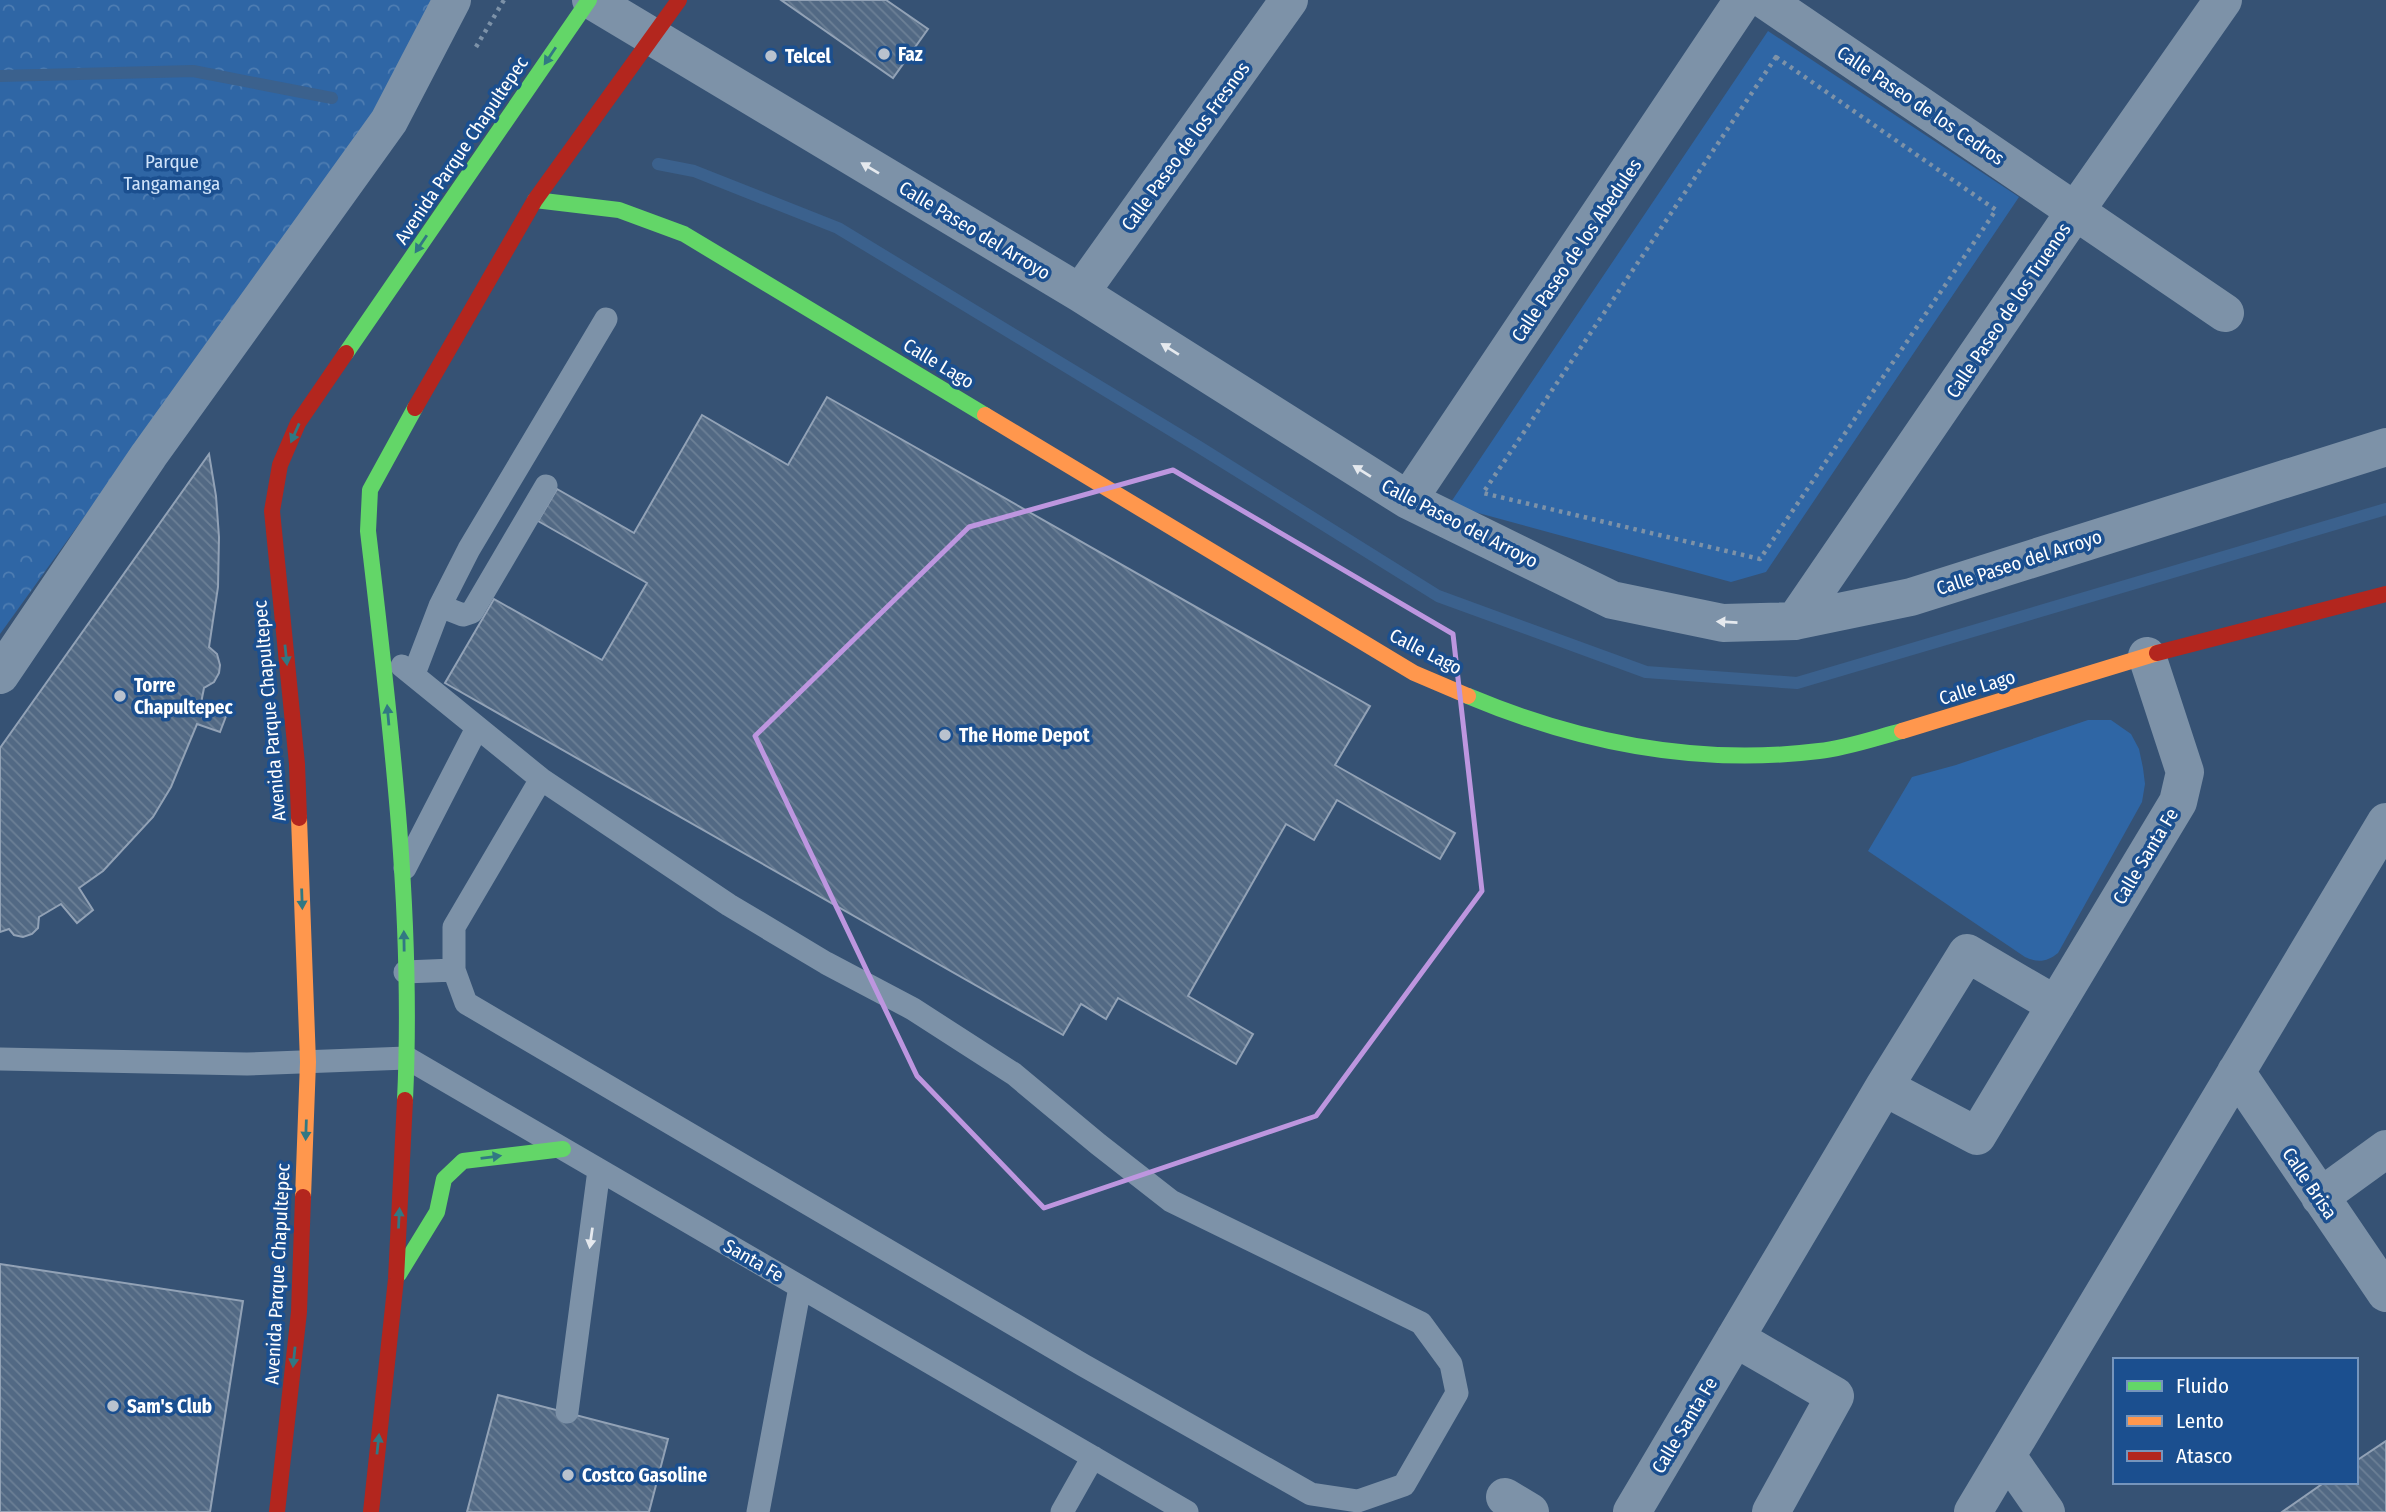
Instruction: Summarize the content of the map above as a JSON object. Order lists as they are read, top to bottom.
{
  "streets": {
    "main road": ["Avenida Parque Chapultepec", "Calle Lago"],
    "street": [
      "Calle Paseo de los Cedros",
      "Calle Paseo de los Fresnos",
      "Calle Paseo del Arroyo",
      "Calle Paseo de los Abedules",
      "Calle Paseo de los Truenos",
      "Calle Santa Fe",
      "Calle Brisa"
    ],
    "lane": ["Santa Fe"]
  },
  "crossings": [
    ["Calle Paseo de los Cedros", "Calle Paseo de los Truenos"],
    ["Calle Paseo de los Fresnos", "Calle Paseo del Arroyo"],
    ["Avenida Parque Chapultepec", "Calle Paseo del Arroyo"],
    ["Calle Paseo del Arroyo", "Calle Paseo de los Abedules"],
    ["Calle Paseo del Arroyo", "Calle Paseo de los Truenos"],
    ["Calle Lago", "Calle Santa Fe"]
  ],
  "one_way": ["Calle Paseo del Arroyo"],
  "parks": ["Parque Tangamanga"],
  "places": [
    "Faz",
    "Telcel",
    "Torre Chapultepec",
    "The Home Depot",
    "Sam's Club",
    "Costco Gasoline"
  ],
  "legend": ["Fluido", "Lento", "Atasco"]
}
